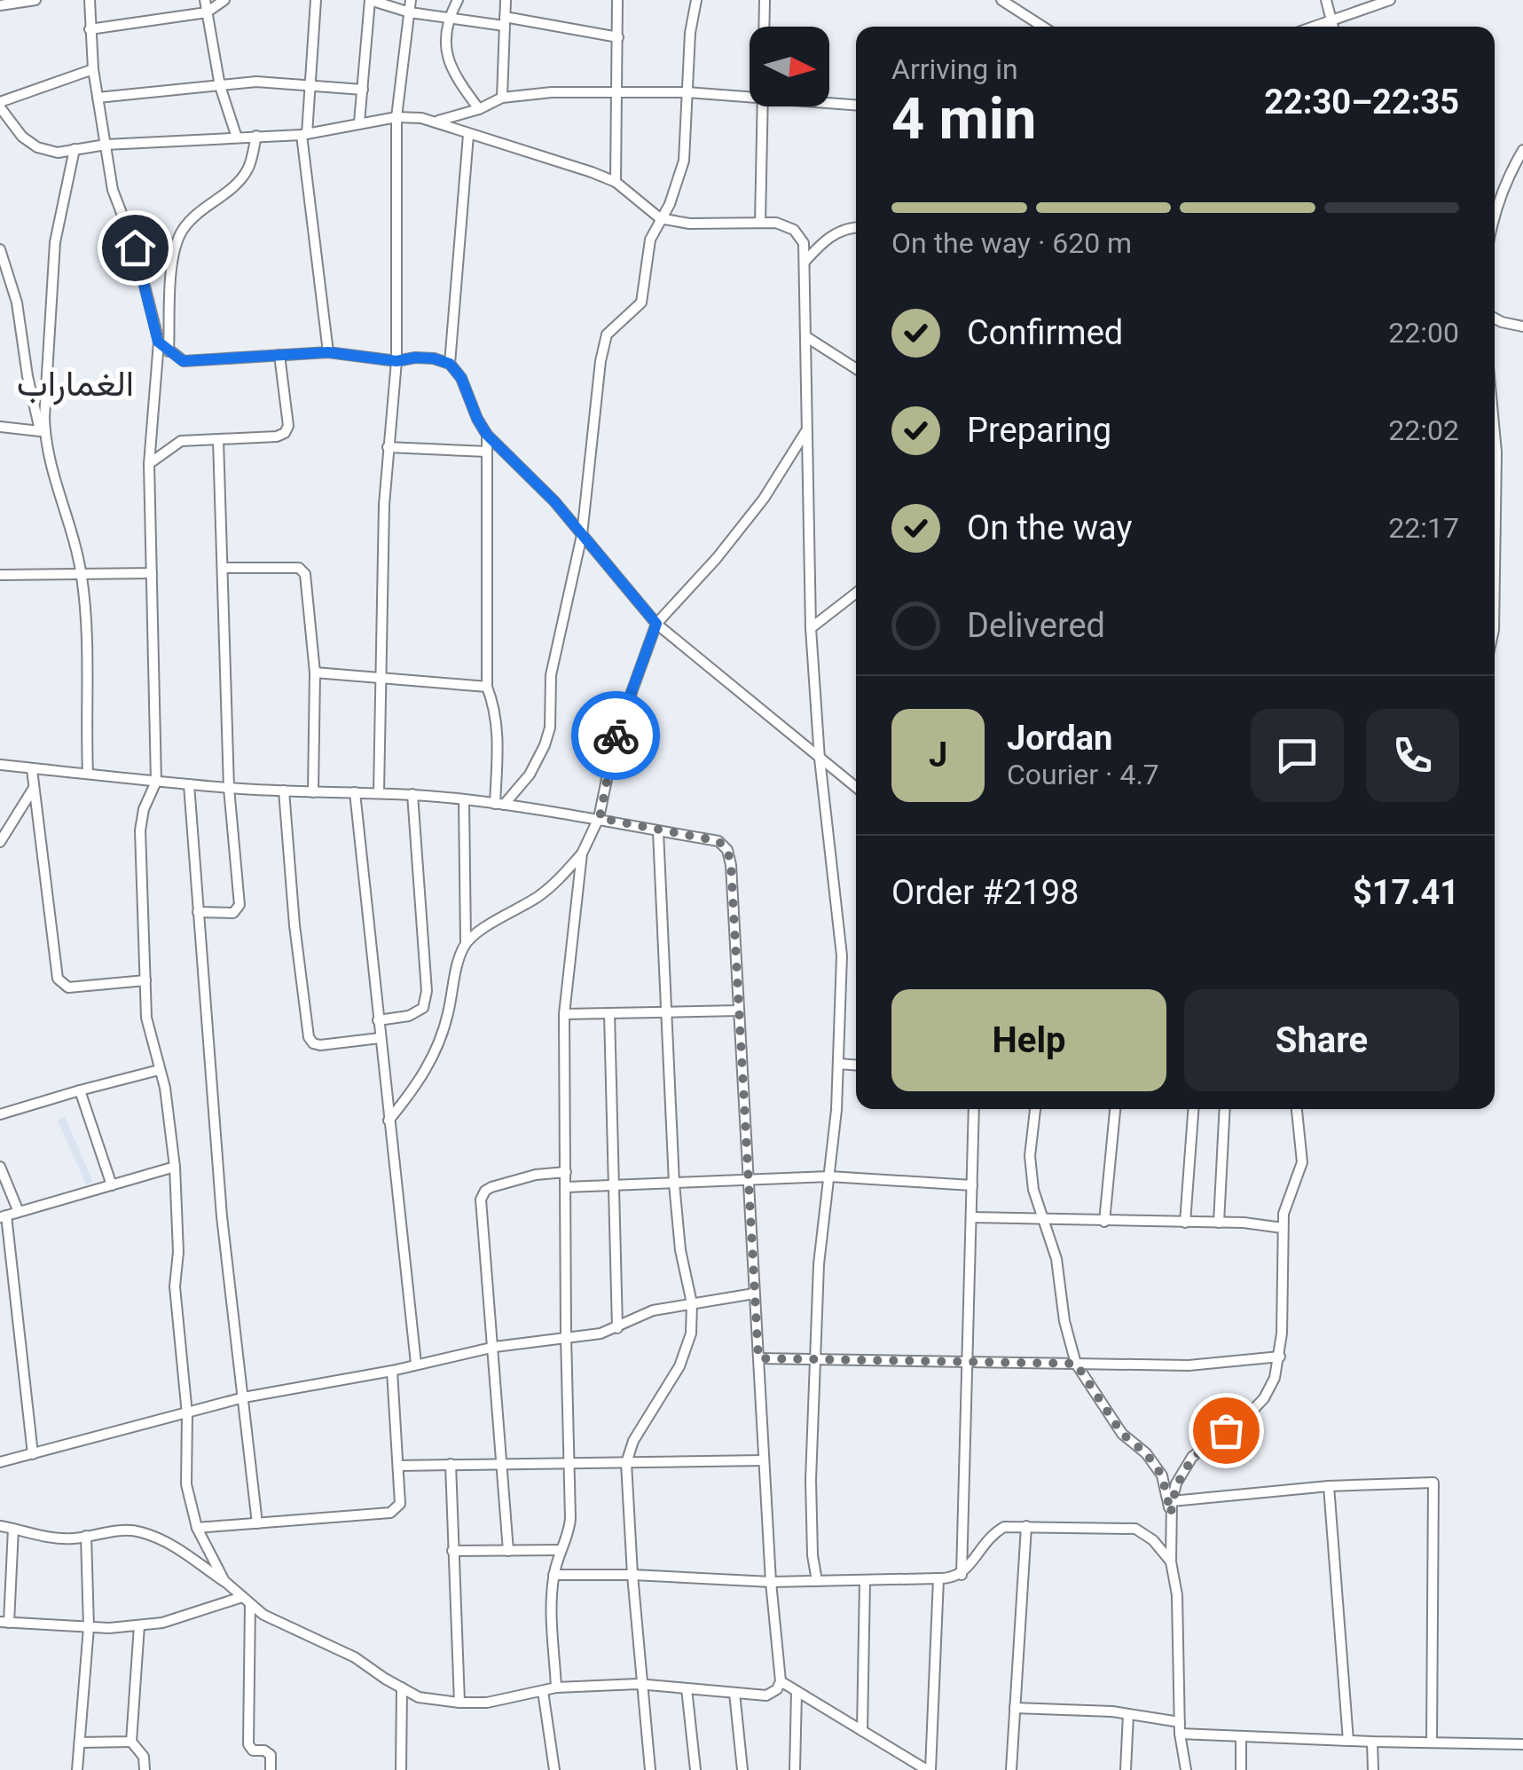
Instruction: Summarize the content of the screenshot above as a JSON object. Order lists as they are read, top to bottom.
{
  "districts": ["الغماراب"],
  "north": "right",
  "page": {
    "heading": ["4 min", "Arriving in", "22:30–22:35"],
    "panel": [
      "Jordan",
      "Courier · 4.7",
      "Order #2198",
      "$17.41"
    ],
    "bar": "On the way · 620 m",
    "list": [
      ["Confirmed", "22:00"],
      ["Preparing", "22:02"],
      ["On the way", "22:17"],
      "Delivered"
    ],
    "round": "J",
    "buttons": ["Help", "Share"]
  }
}
